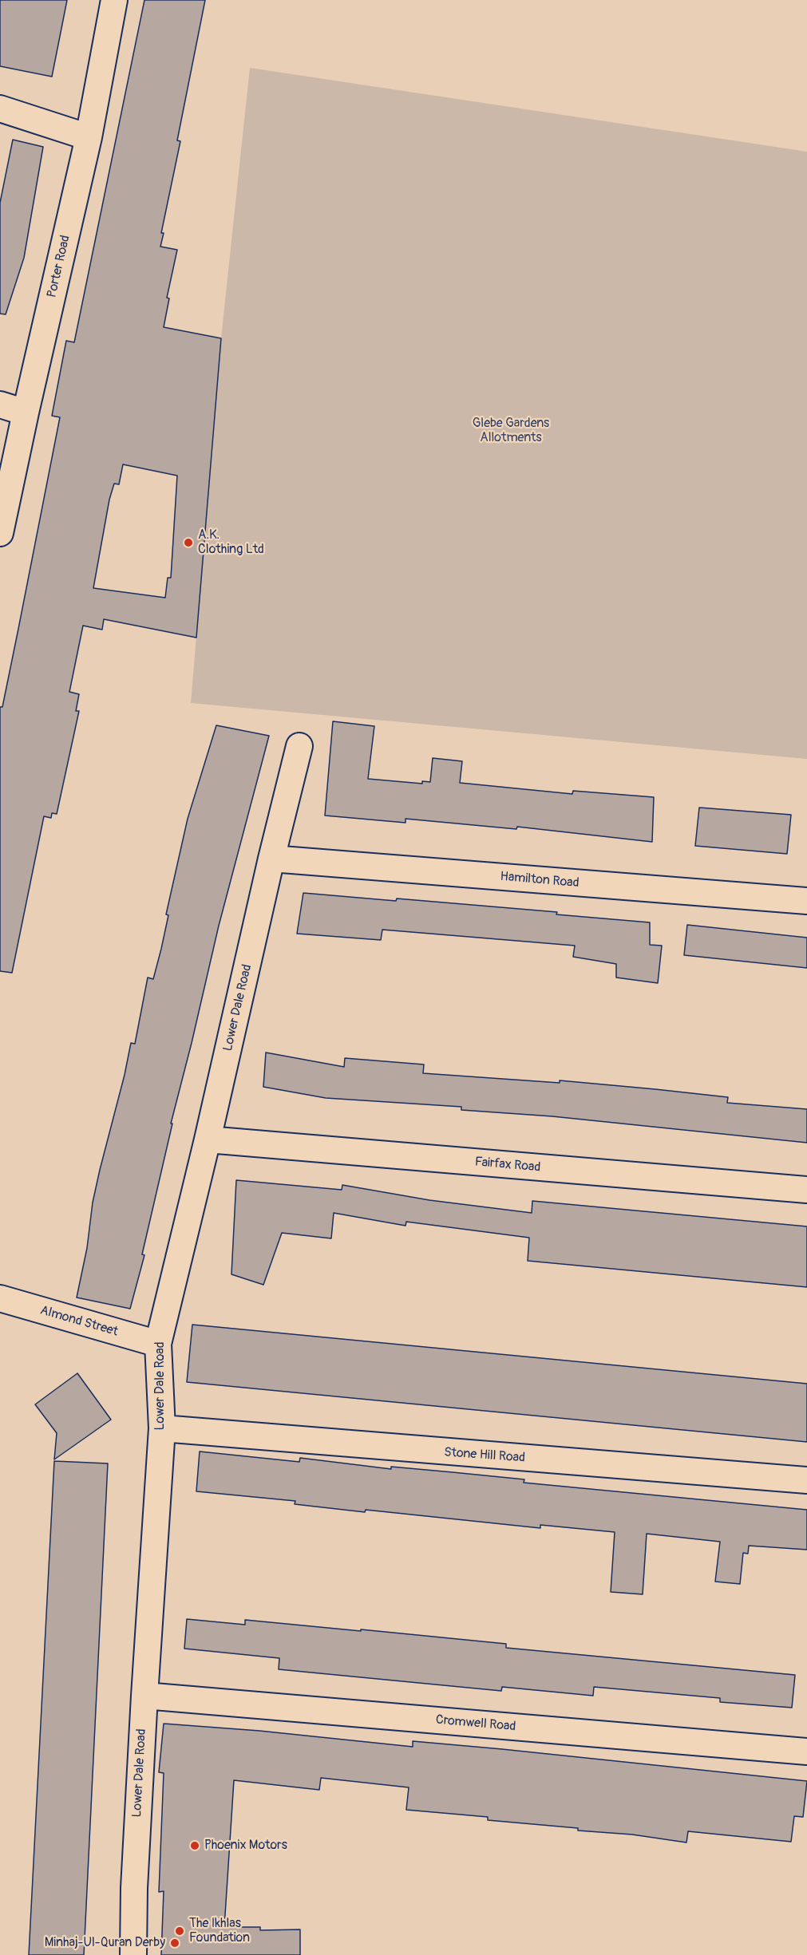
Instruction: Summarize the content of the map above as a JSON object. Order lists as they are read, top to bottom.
{
  "streets": {
    "street": [
      "Porter Road",
      "Hamilton Road",
      "Lower Dale Road",
      "Fairfax Road",
      "Almond Street",
      "Stone Hill Road",
      "Cromwell Road"
    ]
  },
  "crossings": [
    ["Hamilton Road", "Lower Dale Road"],
    ["Lower Dale Road", "Fairfax Road"],
    ["Lower Dale Road", "Almond Street"],
    ["Lower Dale Road", "Stone Hill Road"],
    ["Lower Dale Road", "Cromwell Road"]
  ],
  "parks": ["Glebe Gardens Allotments"],
  "places": [
    "A.K. Clothing Ltd",
    "Phoenix Motors",
    "The Ikhlas Foundation",
    "Minhaj-Ul-Quran Derby"
  ]
}
